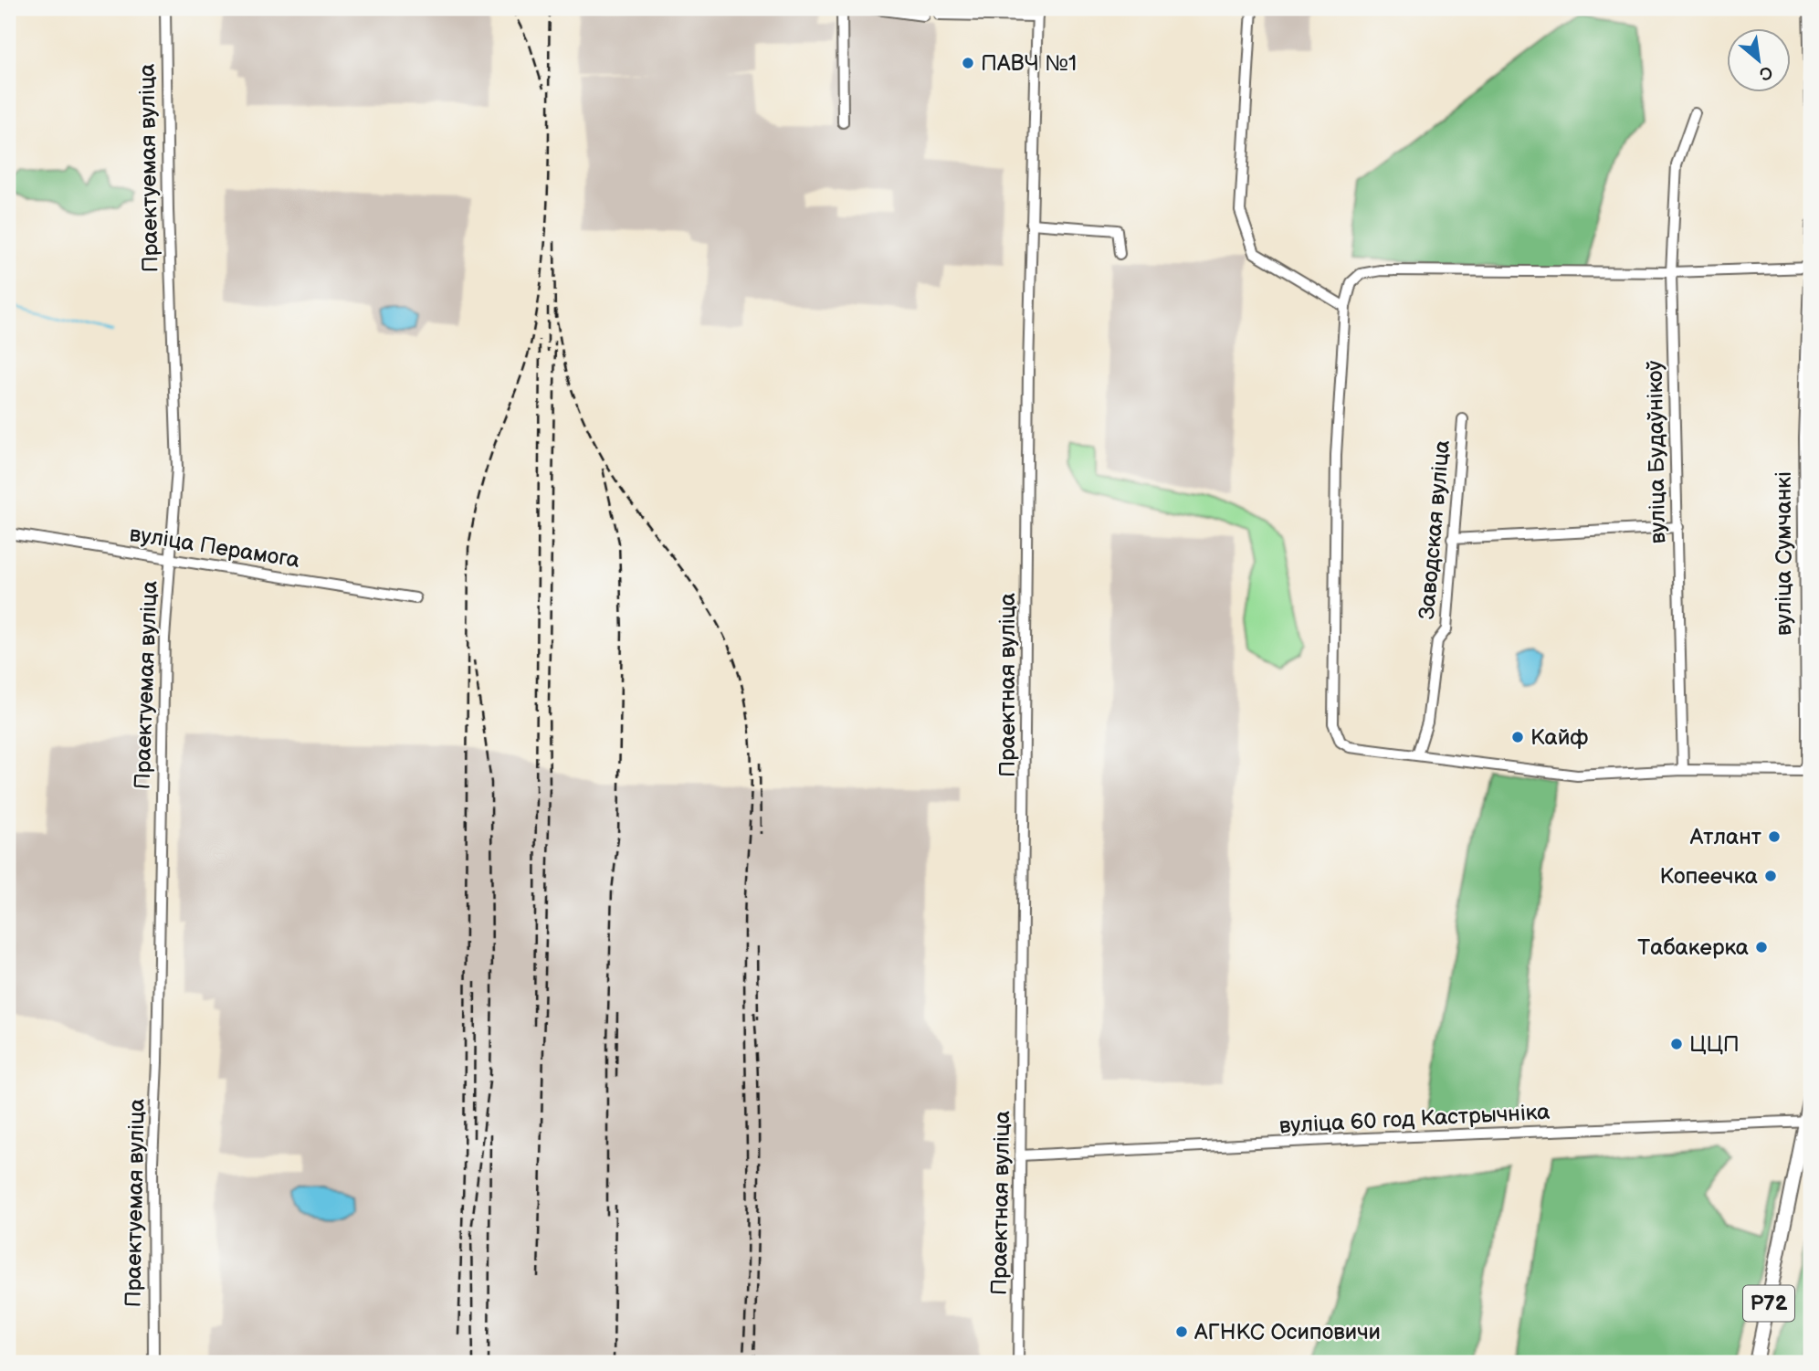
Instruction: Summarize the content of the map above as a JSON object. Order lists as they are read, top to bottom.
{
  "streets": {
    "main road": ["Р72"],
    "street": [
      "Праектуемая вуліца",
      "вуліца Будаўнікоў",
      "Заводская вуліца",
      "вуліца Перамога",
      "вуліца Сумчанкі",
      "Праектная вуліца",
      "вуліца 60 год Кастрычніка"
    ]
  },
  "crossings": [
    ["Праектуемая вуліца", "вуліца Перамога"],
    ["вуліца Будаўнікоў", "вуліца Сумчанкі"],
    ["Заводская вуліца", "вуліца Сумчанкі"],
    ["Праектная вуліца", "вуліца 60 год Кастрычніка"],
    ["вуліца 60 год Кастрычніка", "Р72"]
  ],
  "places": [
    "ПАВЧ №1",
    "Кайф",
    "Атлант",
    "Копеечка",
    "Табакерка",
    "ЦЦП",
    "АГНКС Осиповичи"
  ],
  "north": "bottom right"
}
